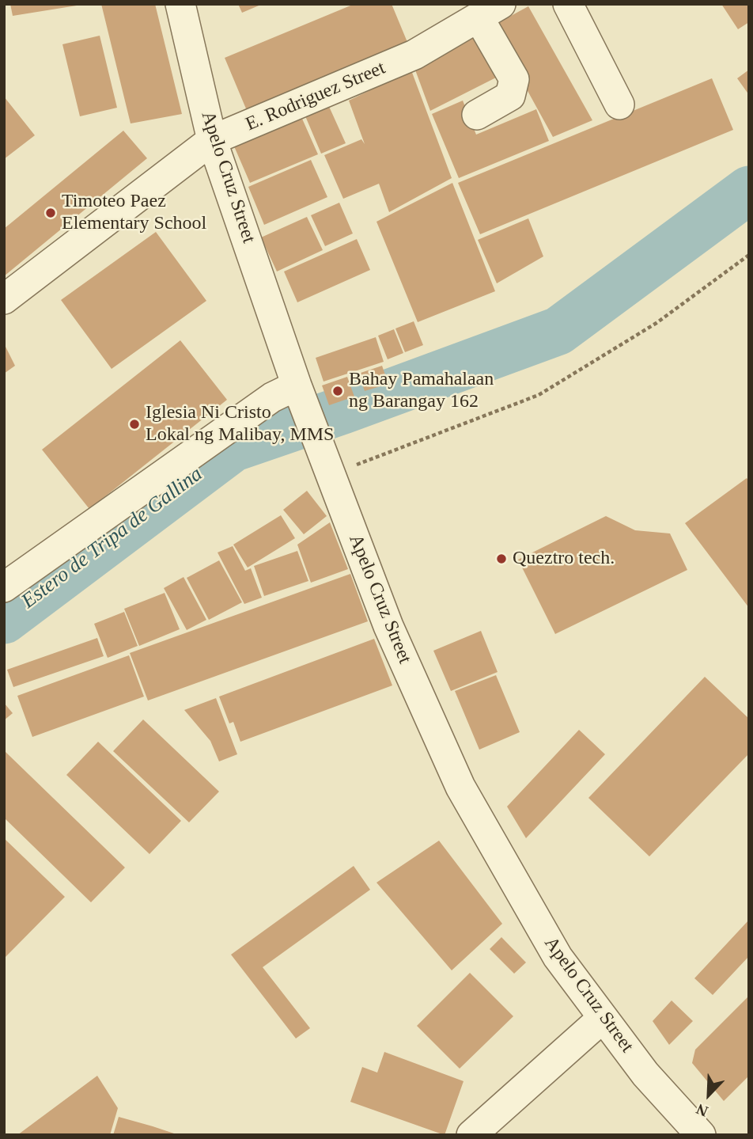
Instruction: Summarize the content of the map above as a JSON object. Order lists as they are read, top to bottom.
{
  "streets": {
    "street": ["E. Rodriguez Street", "Apelo Cruz Street"]
  },
  "crossings": [
    ["E. Rodriguez Street", "Apelo Cruz Street"]
  ],
  "water": ["Estero de Tripa de Gallina"],
  "places": [
    "Timoteo Paez Elementary School",
    "Bahay Pamahalaan ng Barangay 162",
    "Iglesia Ni Cristo Lokal ng Malibay, MMS",
    "Queztro tech."
  ],
  "north": "bottom left"
}
